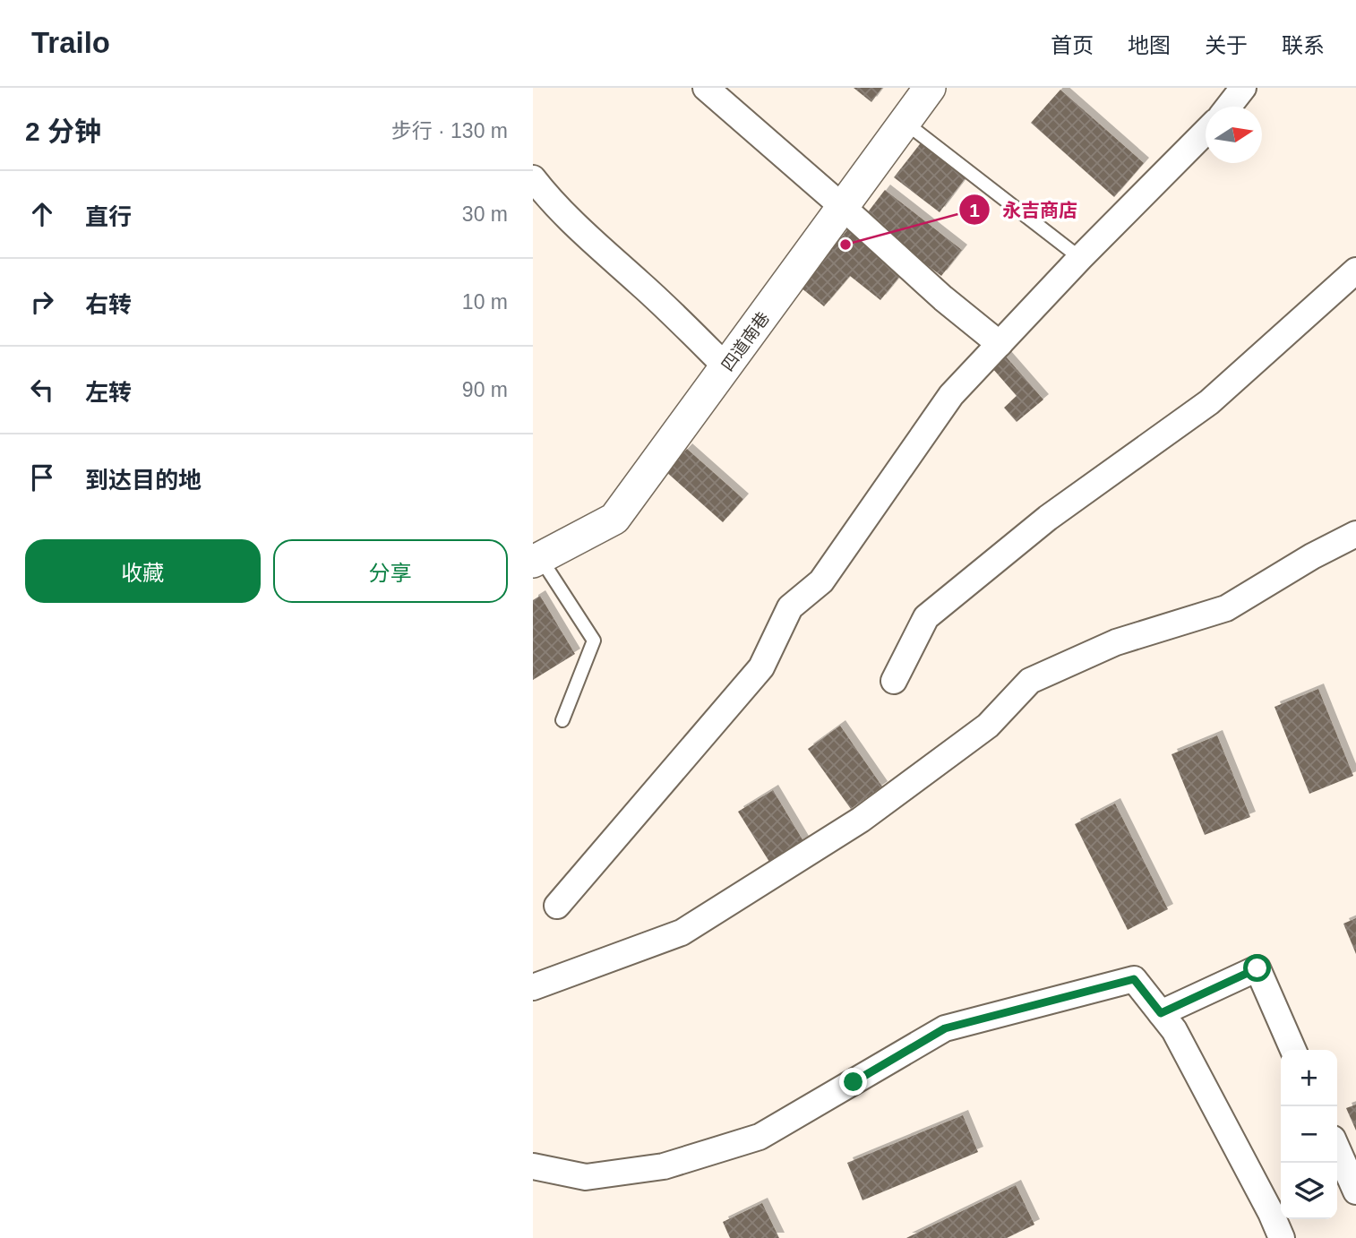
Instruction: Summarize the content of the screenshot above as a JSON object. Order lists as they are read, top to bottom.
{
  "streets": {
    "street": ["四道南巷"]
  },
  "places": ["永吉商店"],
  "north": "right",
  "page": {
    "header": "Trailo",
    "nav": [
      "首页",
      "地图",
      "关于",
      "联系"
    ],
    "heading": ["2 分钟", "步行 · 130 m"],
    "list": [
      ["直行", "30 m"],
      ["右转", "10 m"],
      ["左转", "90 m"],
      "到达目的地"
    ],
    "buttons": ["收藏", "分享"],
    "map_buttons": ["+", "−"]
  }
}
